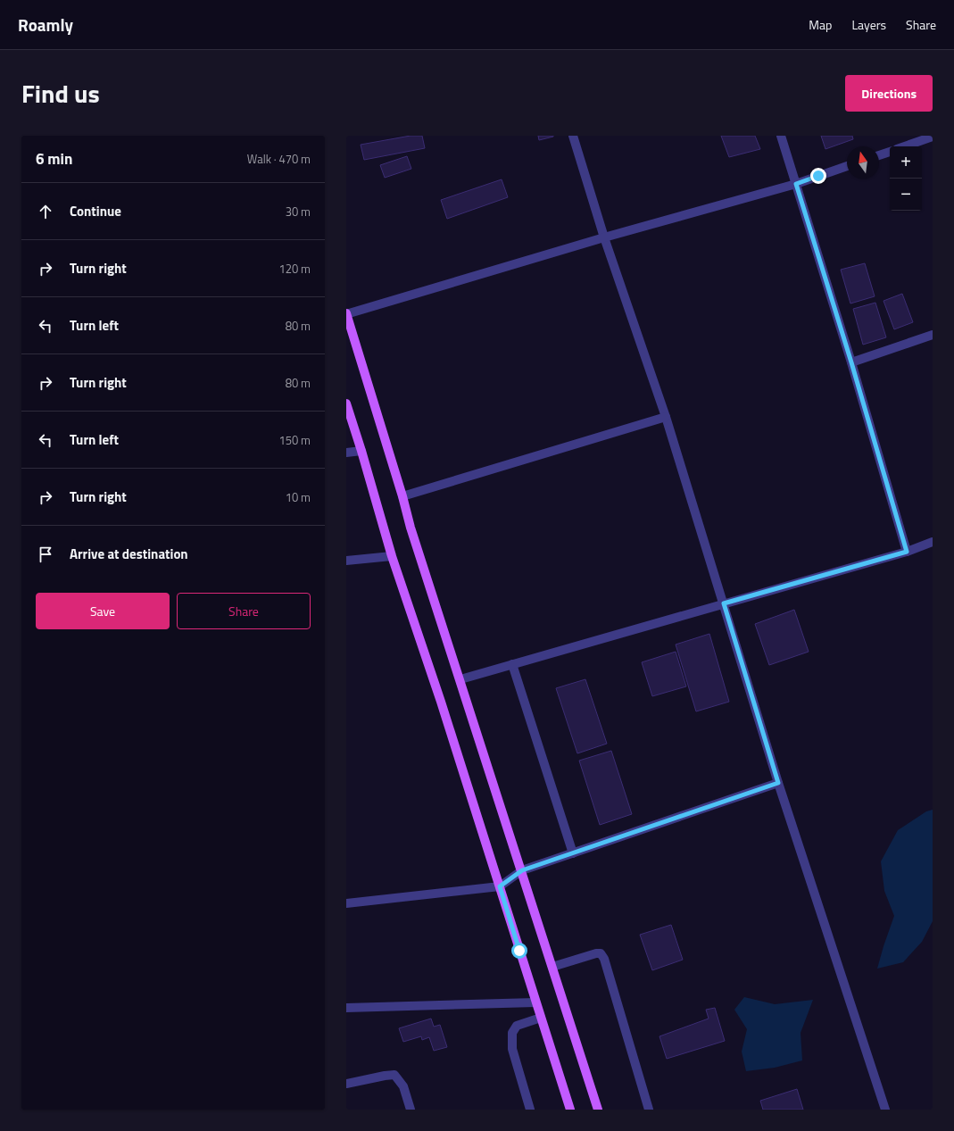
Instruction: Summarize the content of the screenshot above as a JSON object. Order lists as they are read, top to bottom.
{
  "north": "top",
  "page": {
    "header": "Roamly",
    "nav": ["Map", "Layers", "Share"],
    "title": "Find us",
    "buttons": [
      "Directions",
      ["Save", "Share"]
    ],
    "heading": ["6 min", "Walk · 470 m"],
    "map_buttons": ["+", "−"],
    "list": [
      ["Continue", "30 m"],
      ["Turn right", "120 m"],
      ["Turn left", "80 m"],
      ["Turn right", "80 m"],
      ["Turn left", "150 m"],
      ["Turn right", "10 m"],
      "Arrive at destination"
    ]
  }
}
